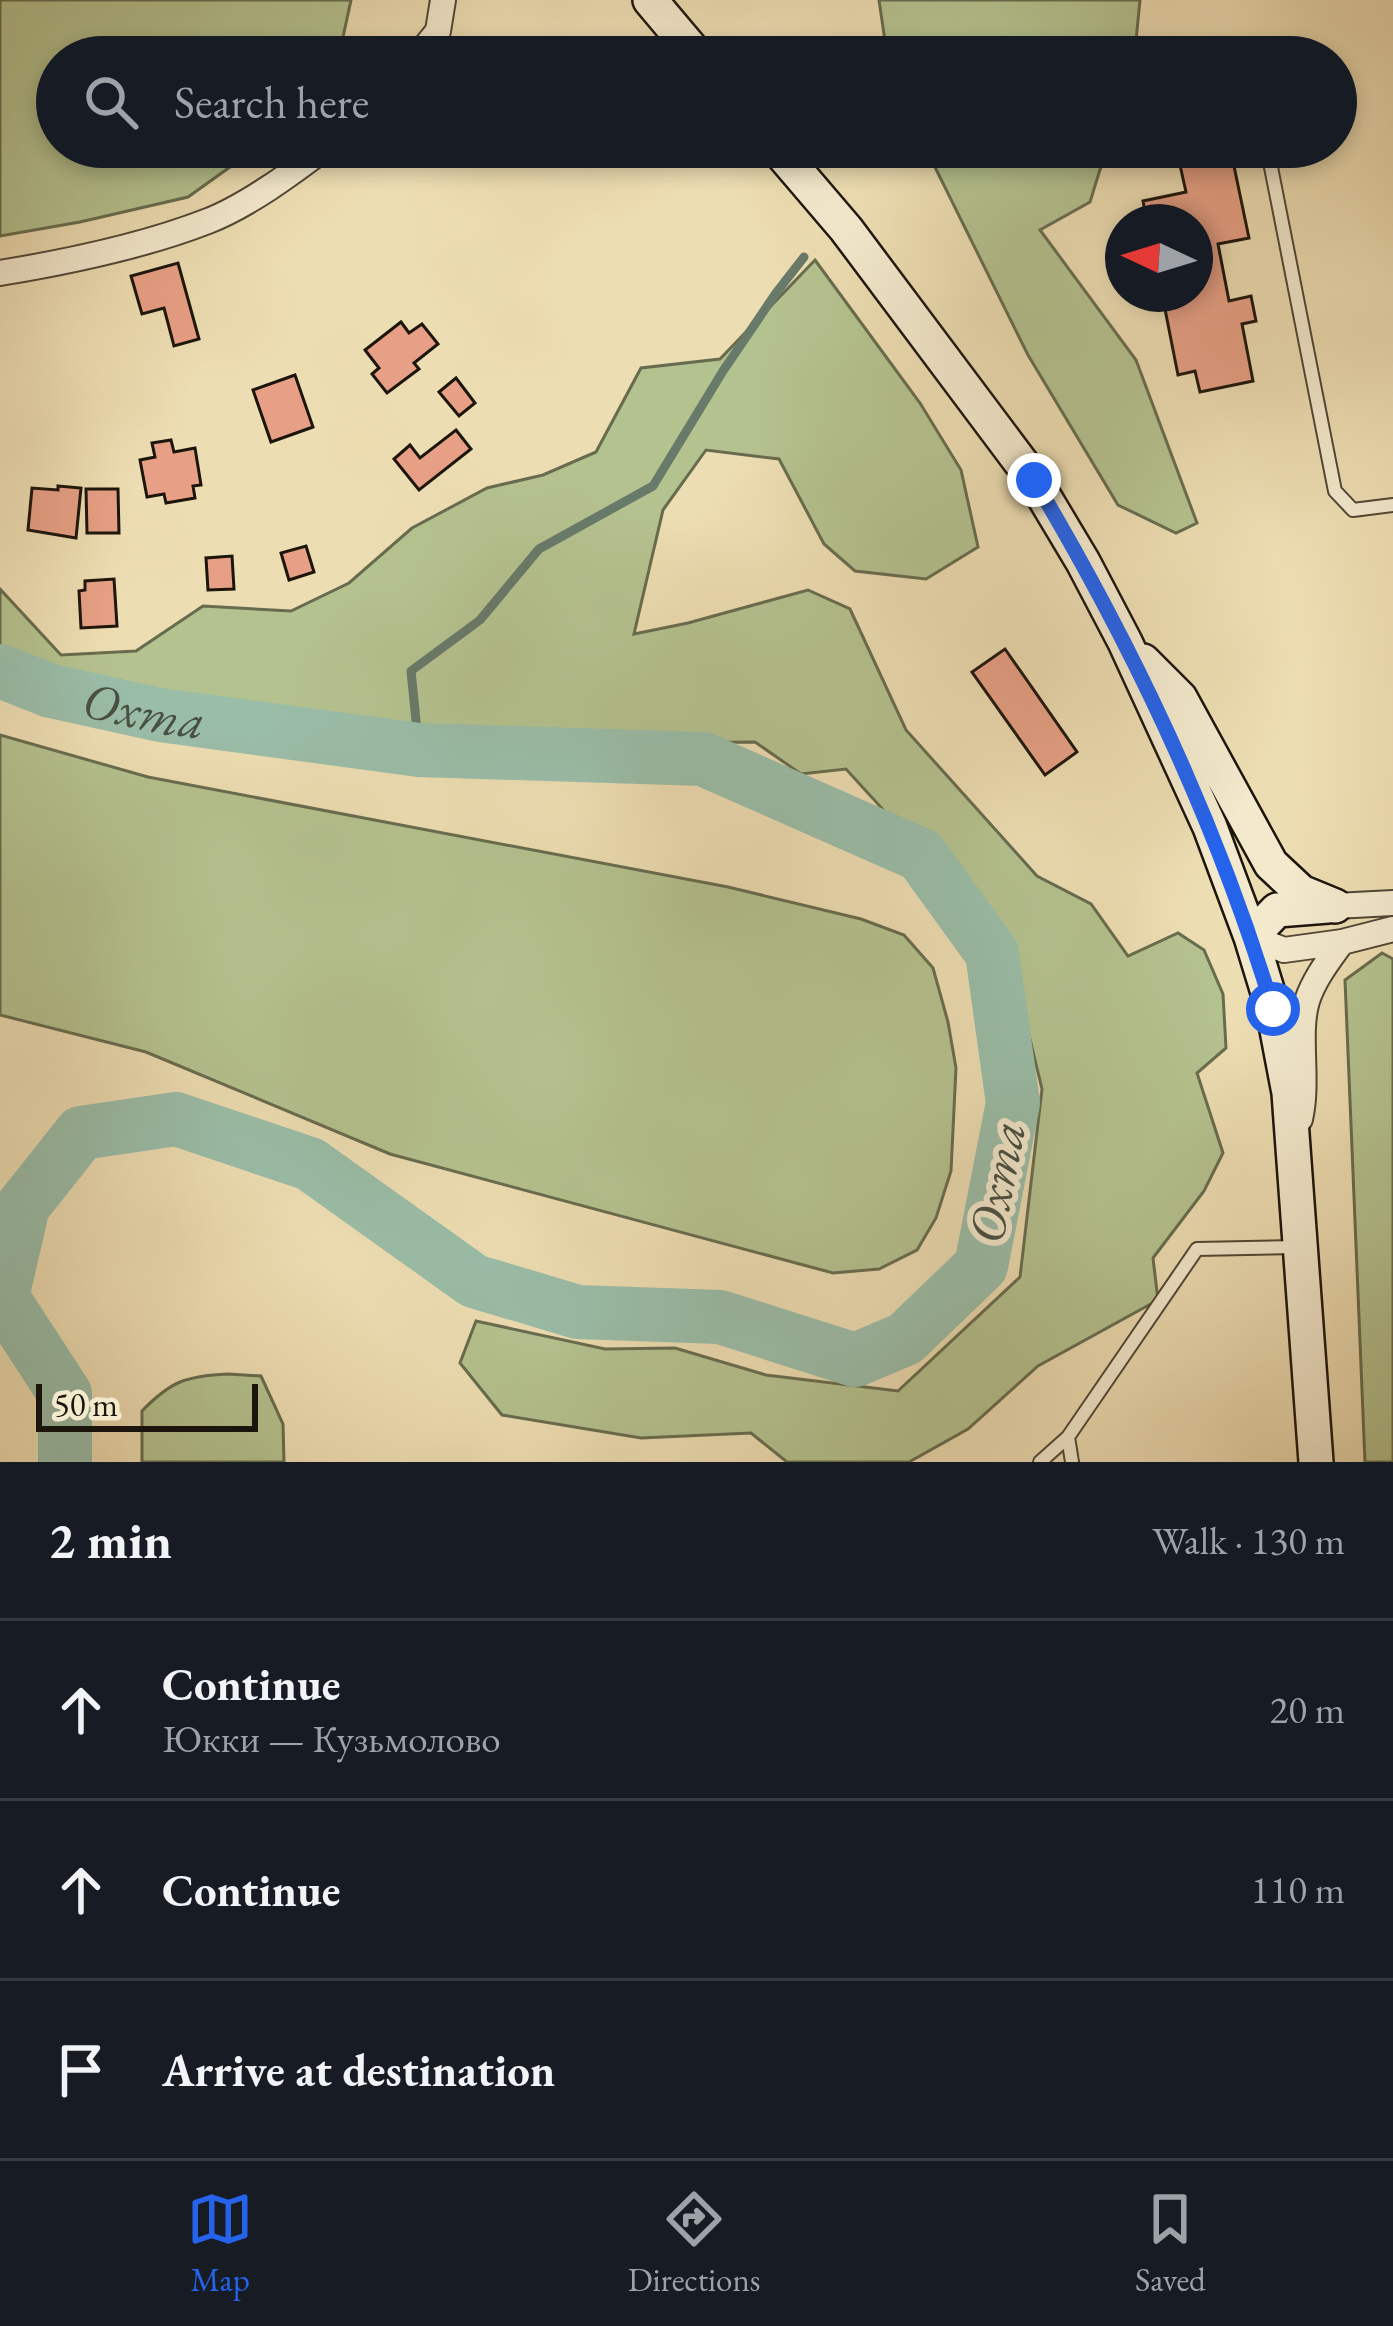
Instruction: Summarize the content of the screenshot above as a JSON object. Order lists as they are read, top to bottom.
{
  "water": ["Охта"],
  "scale_bar": "50 m",
  "north": "left",
  "page": {
    "search": "Search here",
    "scale": "50 m",
    "heading": ["2 min", "Walk · 130 m"],
    "list": [
      ["Continue", "Юкки — Кузьмолово", "20 m"],
      ["Continue", "110 m"],
      "Arrive at destination"
    ],
    "nav": ["Map", "Directions", "Saved"]
  }
}
